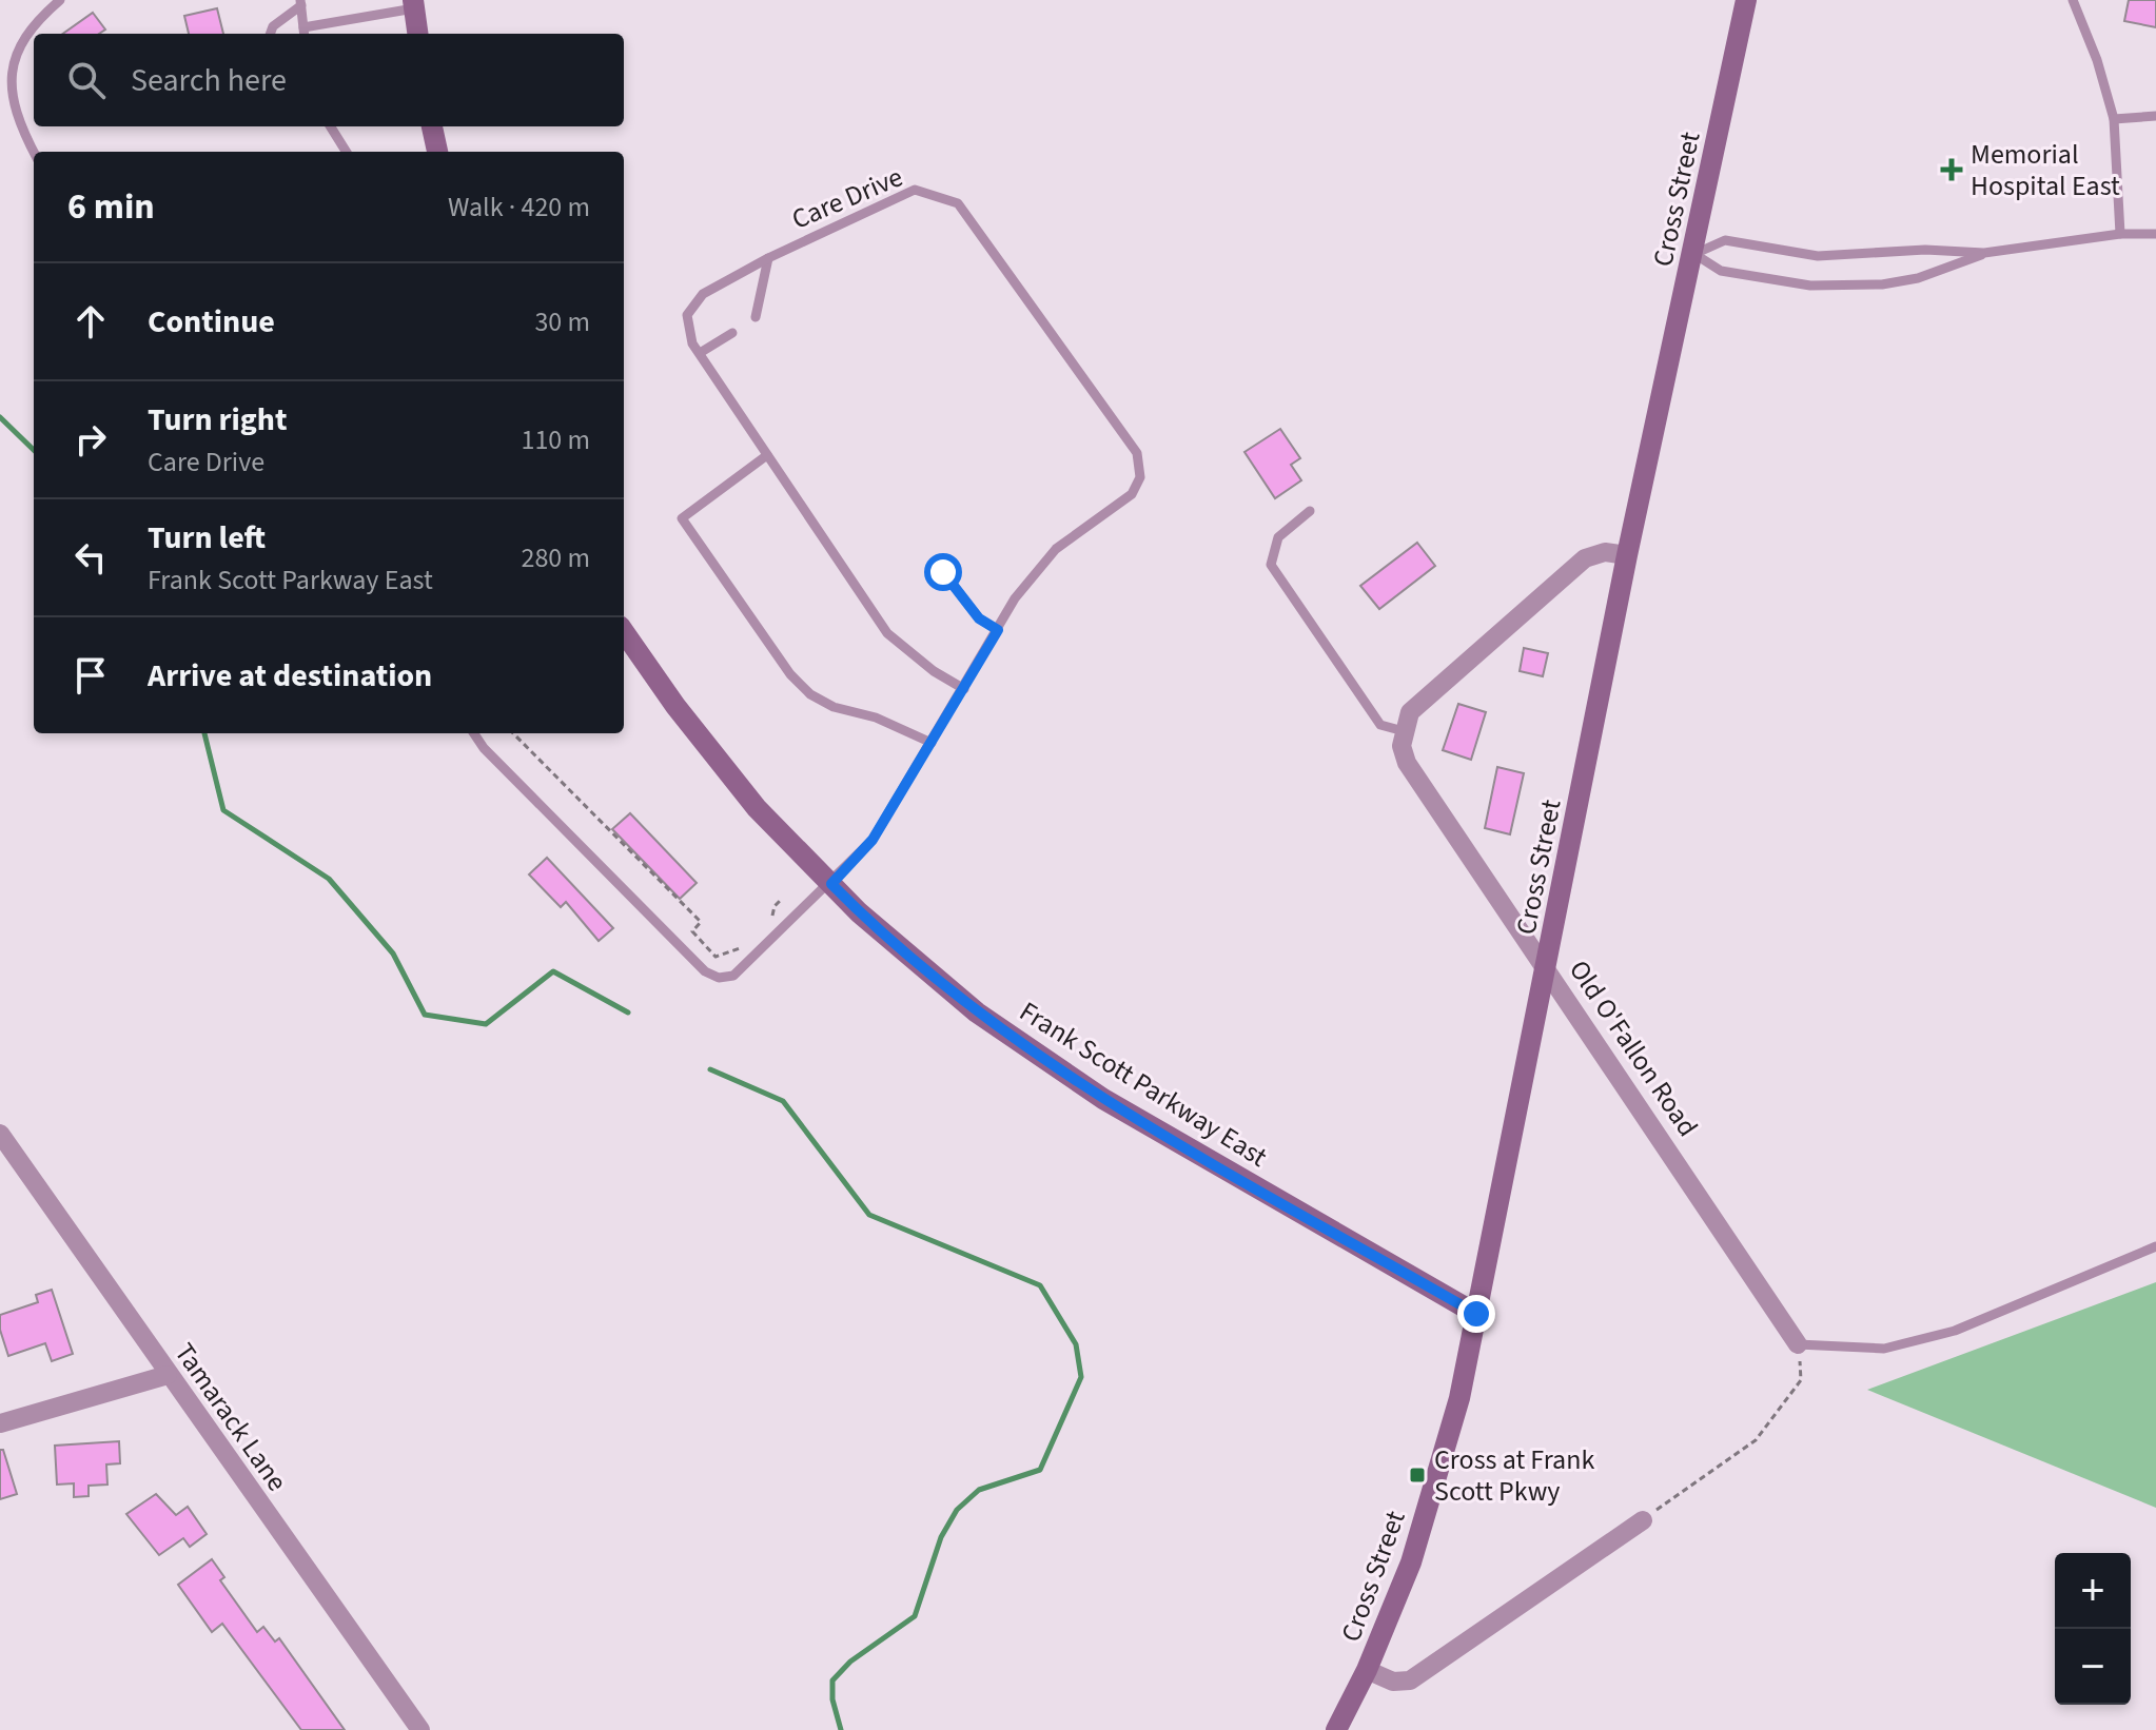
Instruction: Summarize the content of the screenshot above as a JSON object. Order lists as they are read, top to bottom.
{
  "streets": {
    "main road": ["Cross Street", "Frank Scott Parkway East"],
    "street": ["Old O'Fallon Road", "Tamarack Lane"],
    "lane": ["Care Drive"]
  },
  "crossings": [
    ["Care Drive", "Frank Scott Parkway East"],
    ["Cross Street", "Old O'Fallon Road"],
    ["Cross Street", "Frank Scott Parkway East"]
  ],
  "places": {
    "health": ["Memorial Hospital East"],
    "transit": ["Cross at Frank Scott Pkwy"]
  },
  "page": {
    "search": "Search here",
    "heading": ["6 min", "Walk · 420 m"],
    "list": [
      ["Continue", "30 m"],
      ["Turn right", "Care Drive", "110 m"],
      ["Turn left", "Frank Scott Parkway East", "280 m"],
      "Arrive at destination"
    ],
    "map_buttons": ["+", "−"]
  }
}
